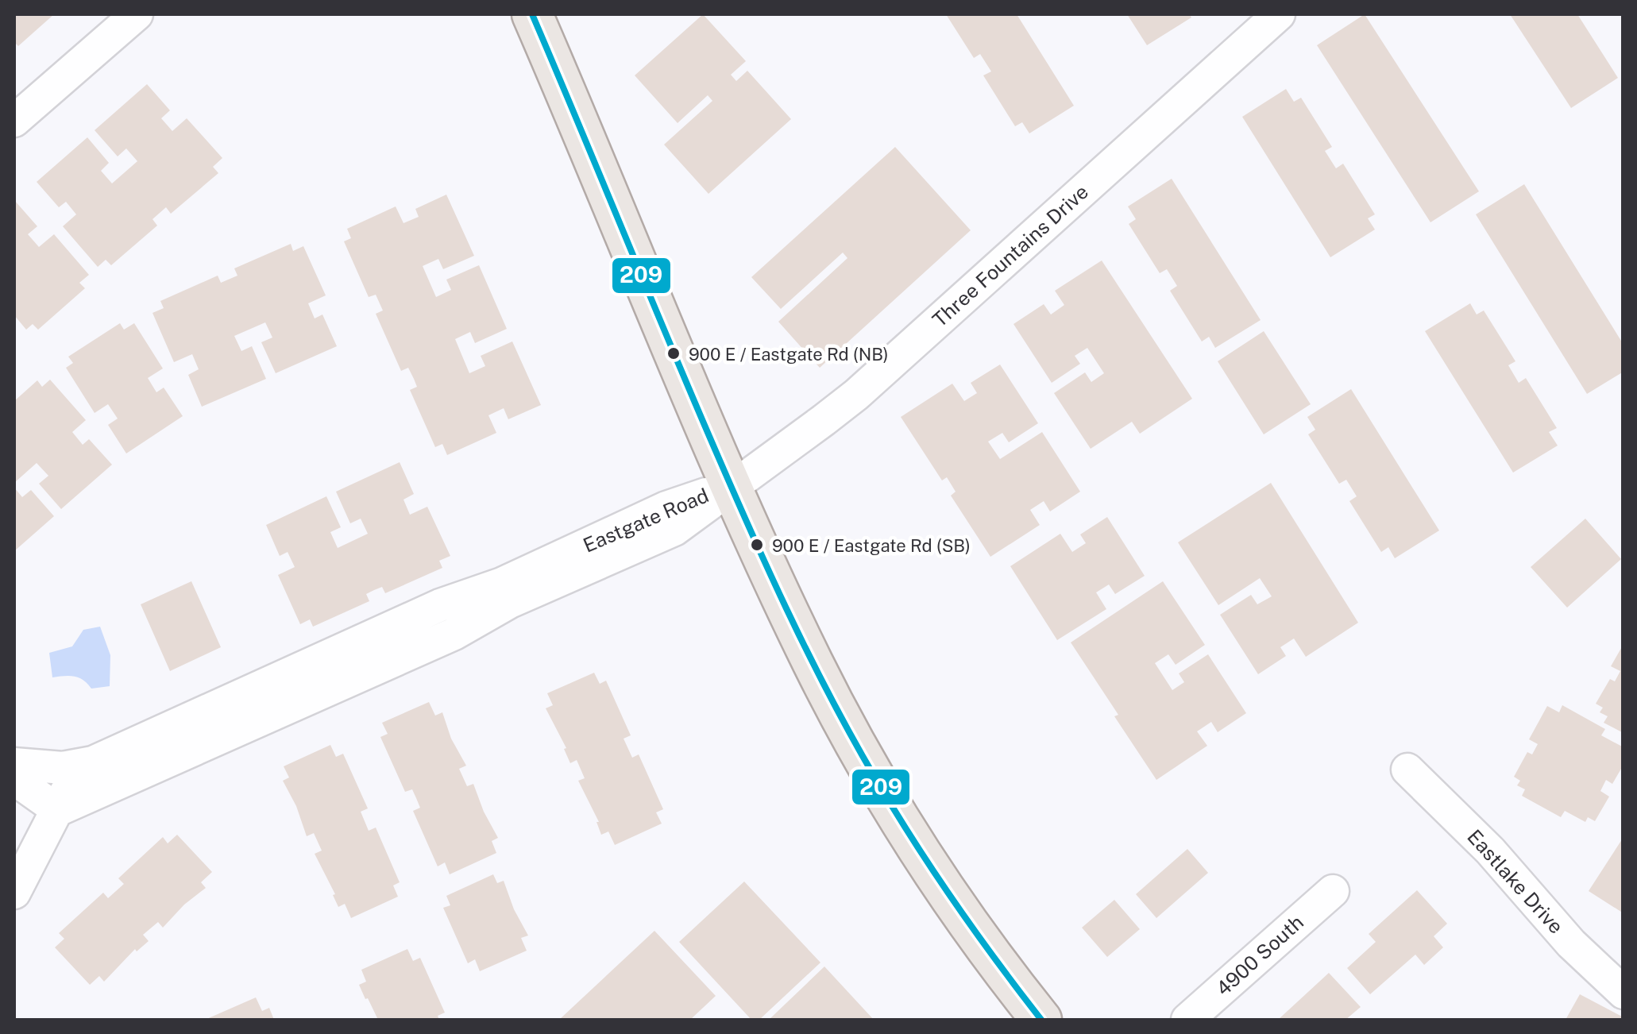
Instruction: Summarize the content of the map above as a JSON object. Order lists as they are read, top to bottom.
{
  "streets": {
    "street": [
      "Three Fountains Drive",
      "Eastgate Road",
      "Eastlake Drive",
      "4900 South"
    ]
  },
  "crossings": [
    ["Three Fountains Drive", "Eastgate Road"]
  ],
  "places": ["900 E / Eastgate Rd (NB)", "900 E / Eastgate Rd (SB)"],
  "lines": ["transit line 209"]
}
